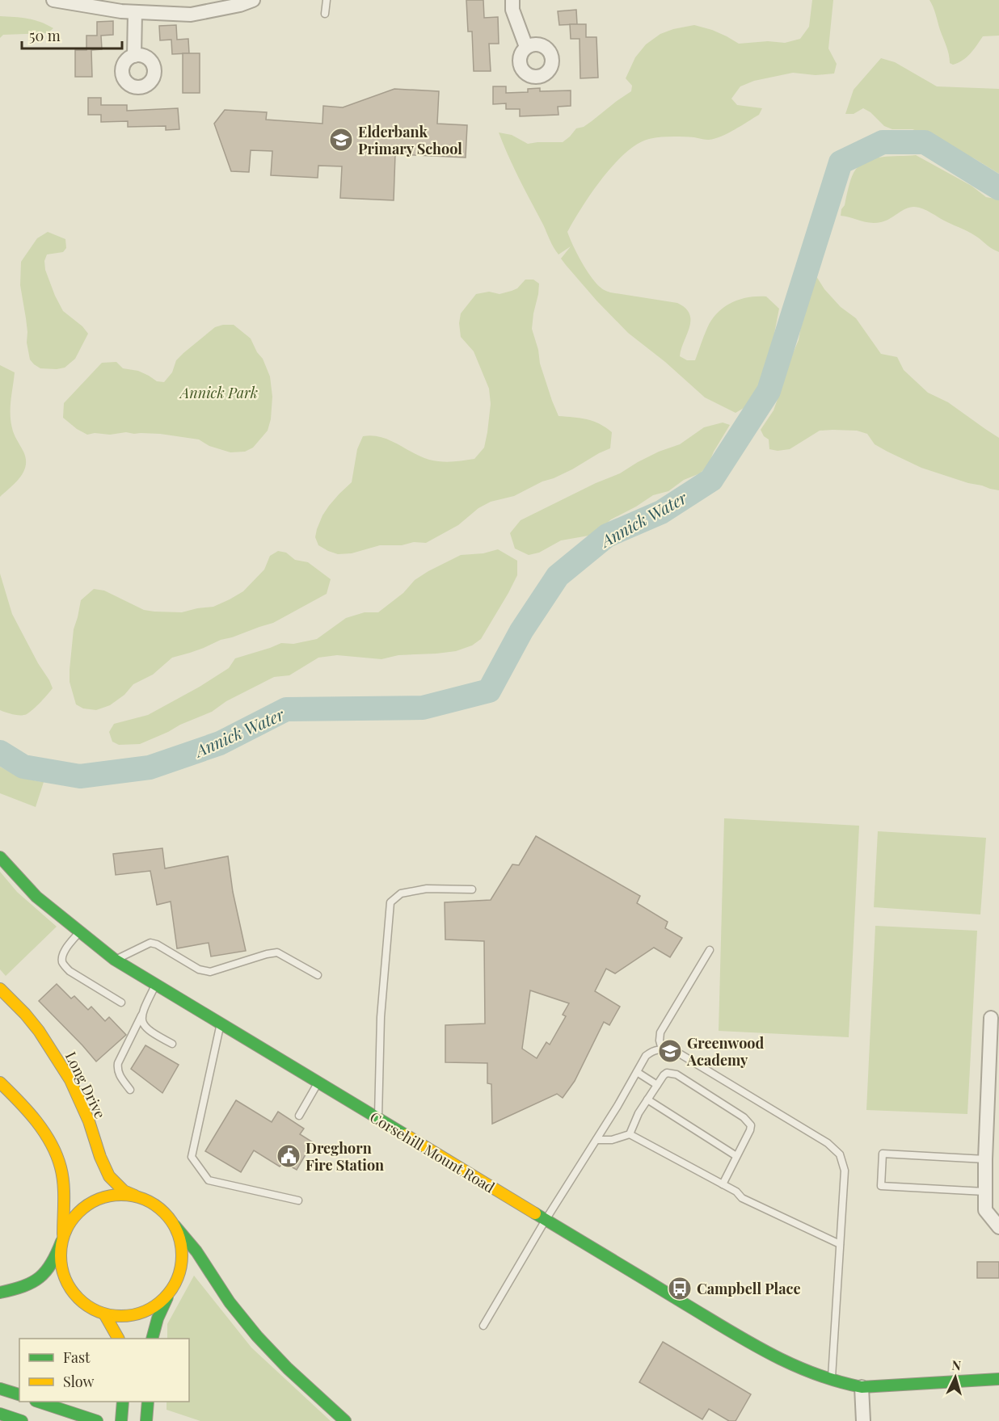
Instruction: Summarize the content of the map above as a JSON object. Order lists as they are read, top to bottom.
{
  "streets": {
    "main road": ["Long Drive", "Corsehill Mount Road"]
  },
  "water": ["Annick Water"],
  "parks": ["Annick Park"],
  "places": {
    "school or university": ["Elderbank Primary School", "Greenwood Academy"],
    "public building": ["Dreghorn Fire Station"],
    "bus stop": ["Campbell Place"]
  },
  "legend": ["Fast", "Slow"],
  "scale_bar": "50 m",
  "north": "top"
}
